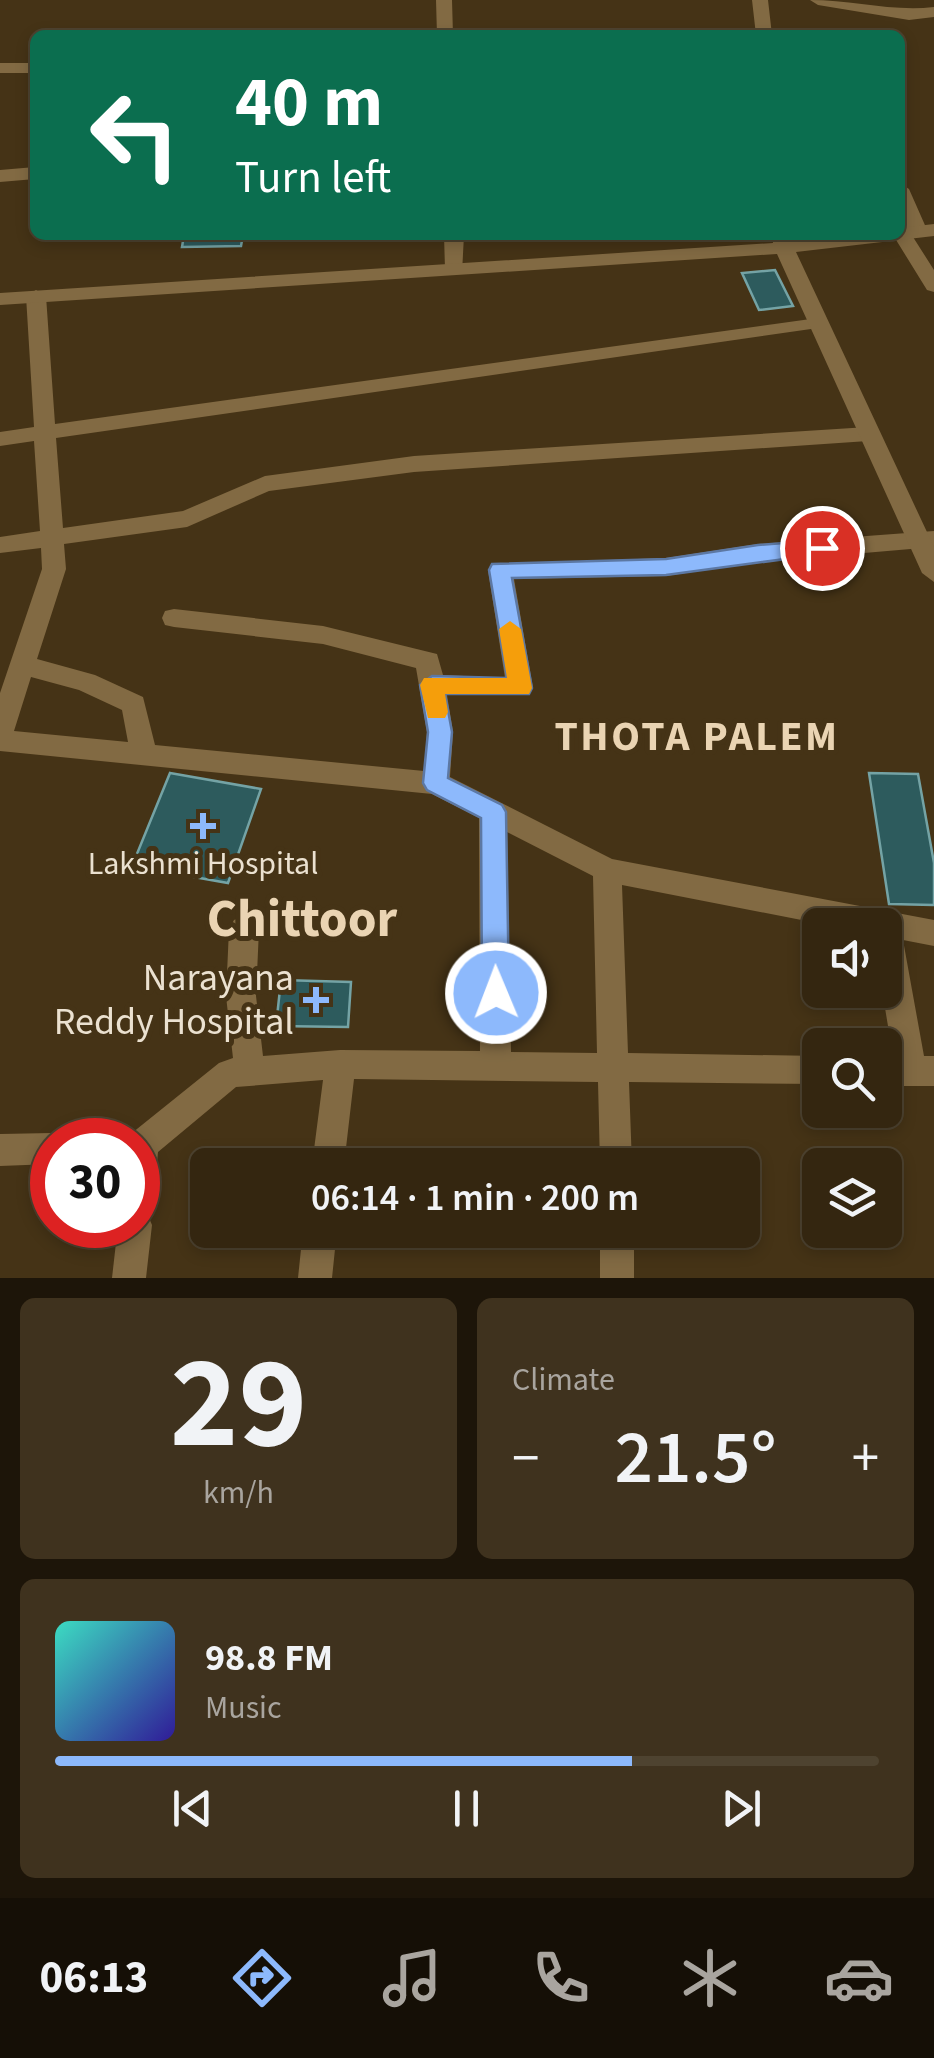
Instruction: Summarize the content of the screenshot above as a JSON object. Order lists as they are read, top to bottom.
{
  "districts": ["THOTA PALEM", "Chittoor"],
  "places": {
    "health": ["Lakshmi Hospital", "Narayana Reddy Hospital"]
  },
  "page": {
    "turn": ["40 m", "Turn left"],
    "limit": "30",
    "trip": "06:14 · 1 min · 200 m",
    "tile": [
      ["29", "km/h"],
      "Climate"
    ],
    "heat": ["−", "21.5°", "+"],
    "song": ["98.8 FM", "Music"],
    "tabs": "06:13"
  }
}
